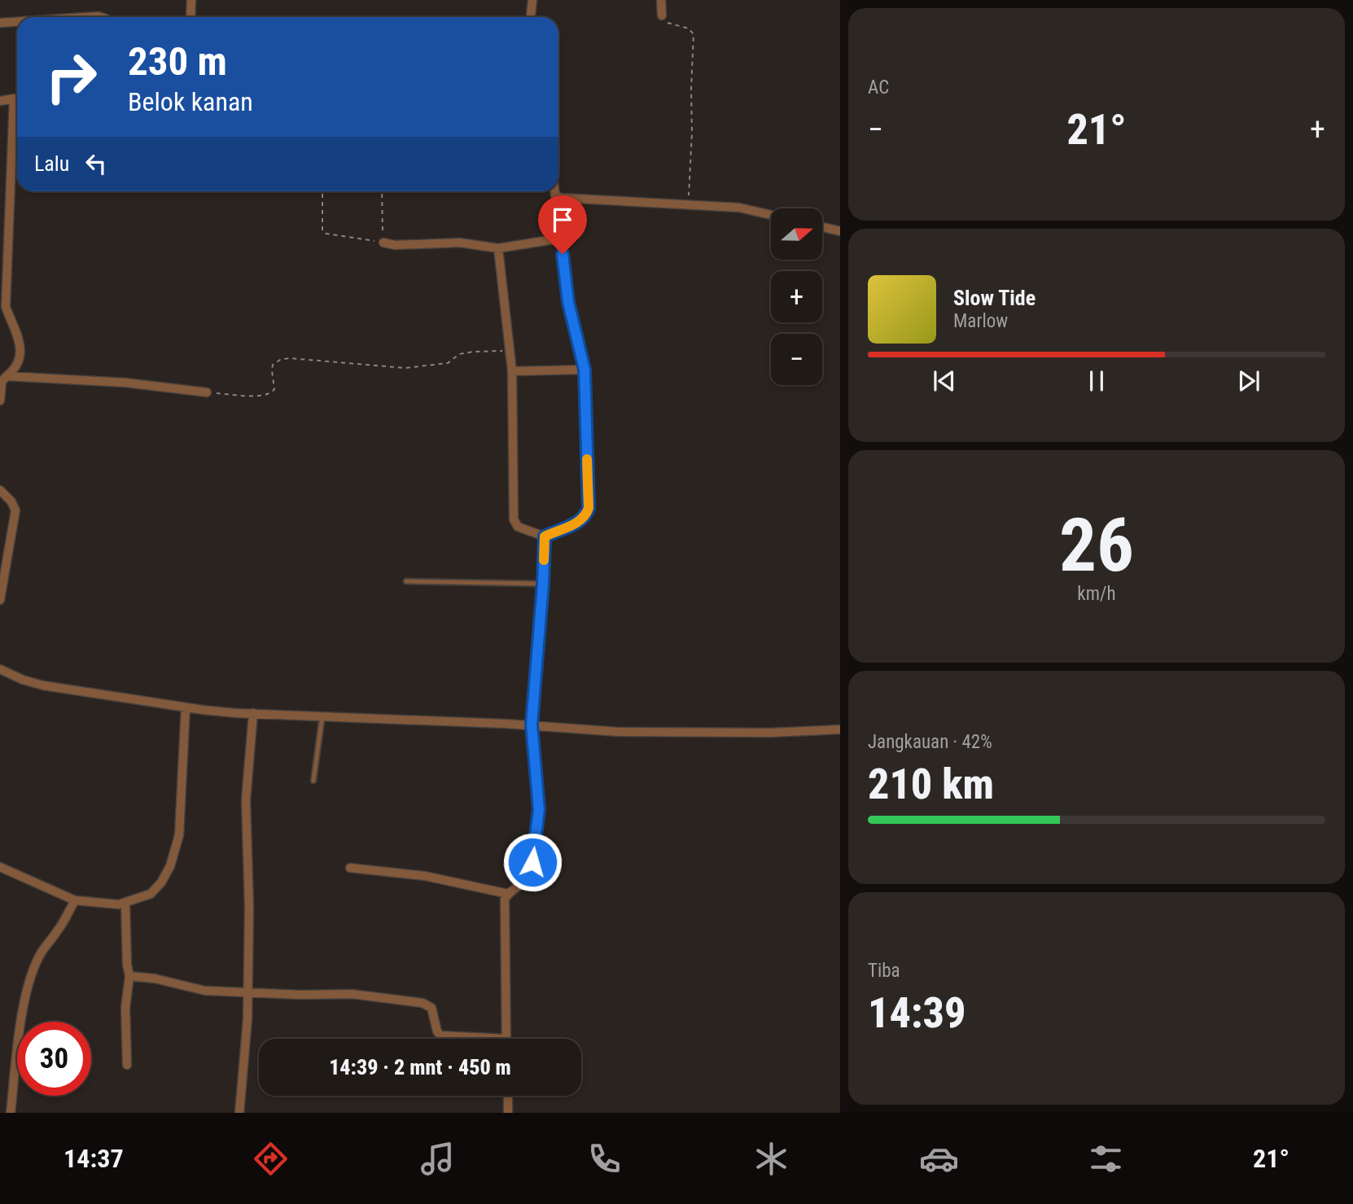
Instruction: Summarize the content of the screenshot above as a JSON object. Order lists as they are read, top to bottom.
{
  "north": "right",
  "page": {
    "tile": [
      "AC",
      ["26", "km/h"],
      ["Jangkauan · 42%", "210 km"],
      ["Tiba", "14:39"]
    ],
    "turn": ["230 m", "Belok kanan"],
    "heat": ["−", "21°", "+"],
    "then": "Lalu",
    "map_buttons": ["+", "−"],
    "song": ["Slow Tide", "Marlow"],
    "limit": "30",
    "trip": "14:39 · 2 mnt · 450 m",
    "tabs": ["14:37", "21°"]
  }
}
